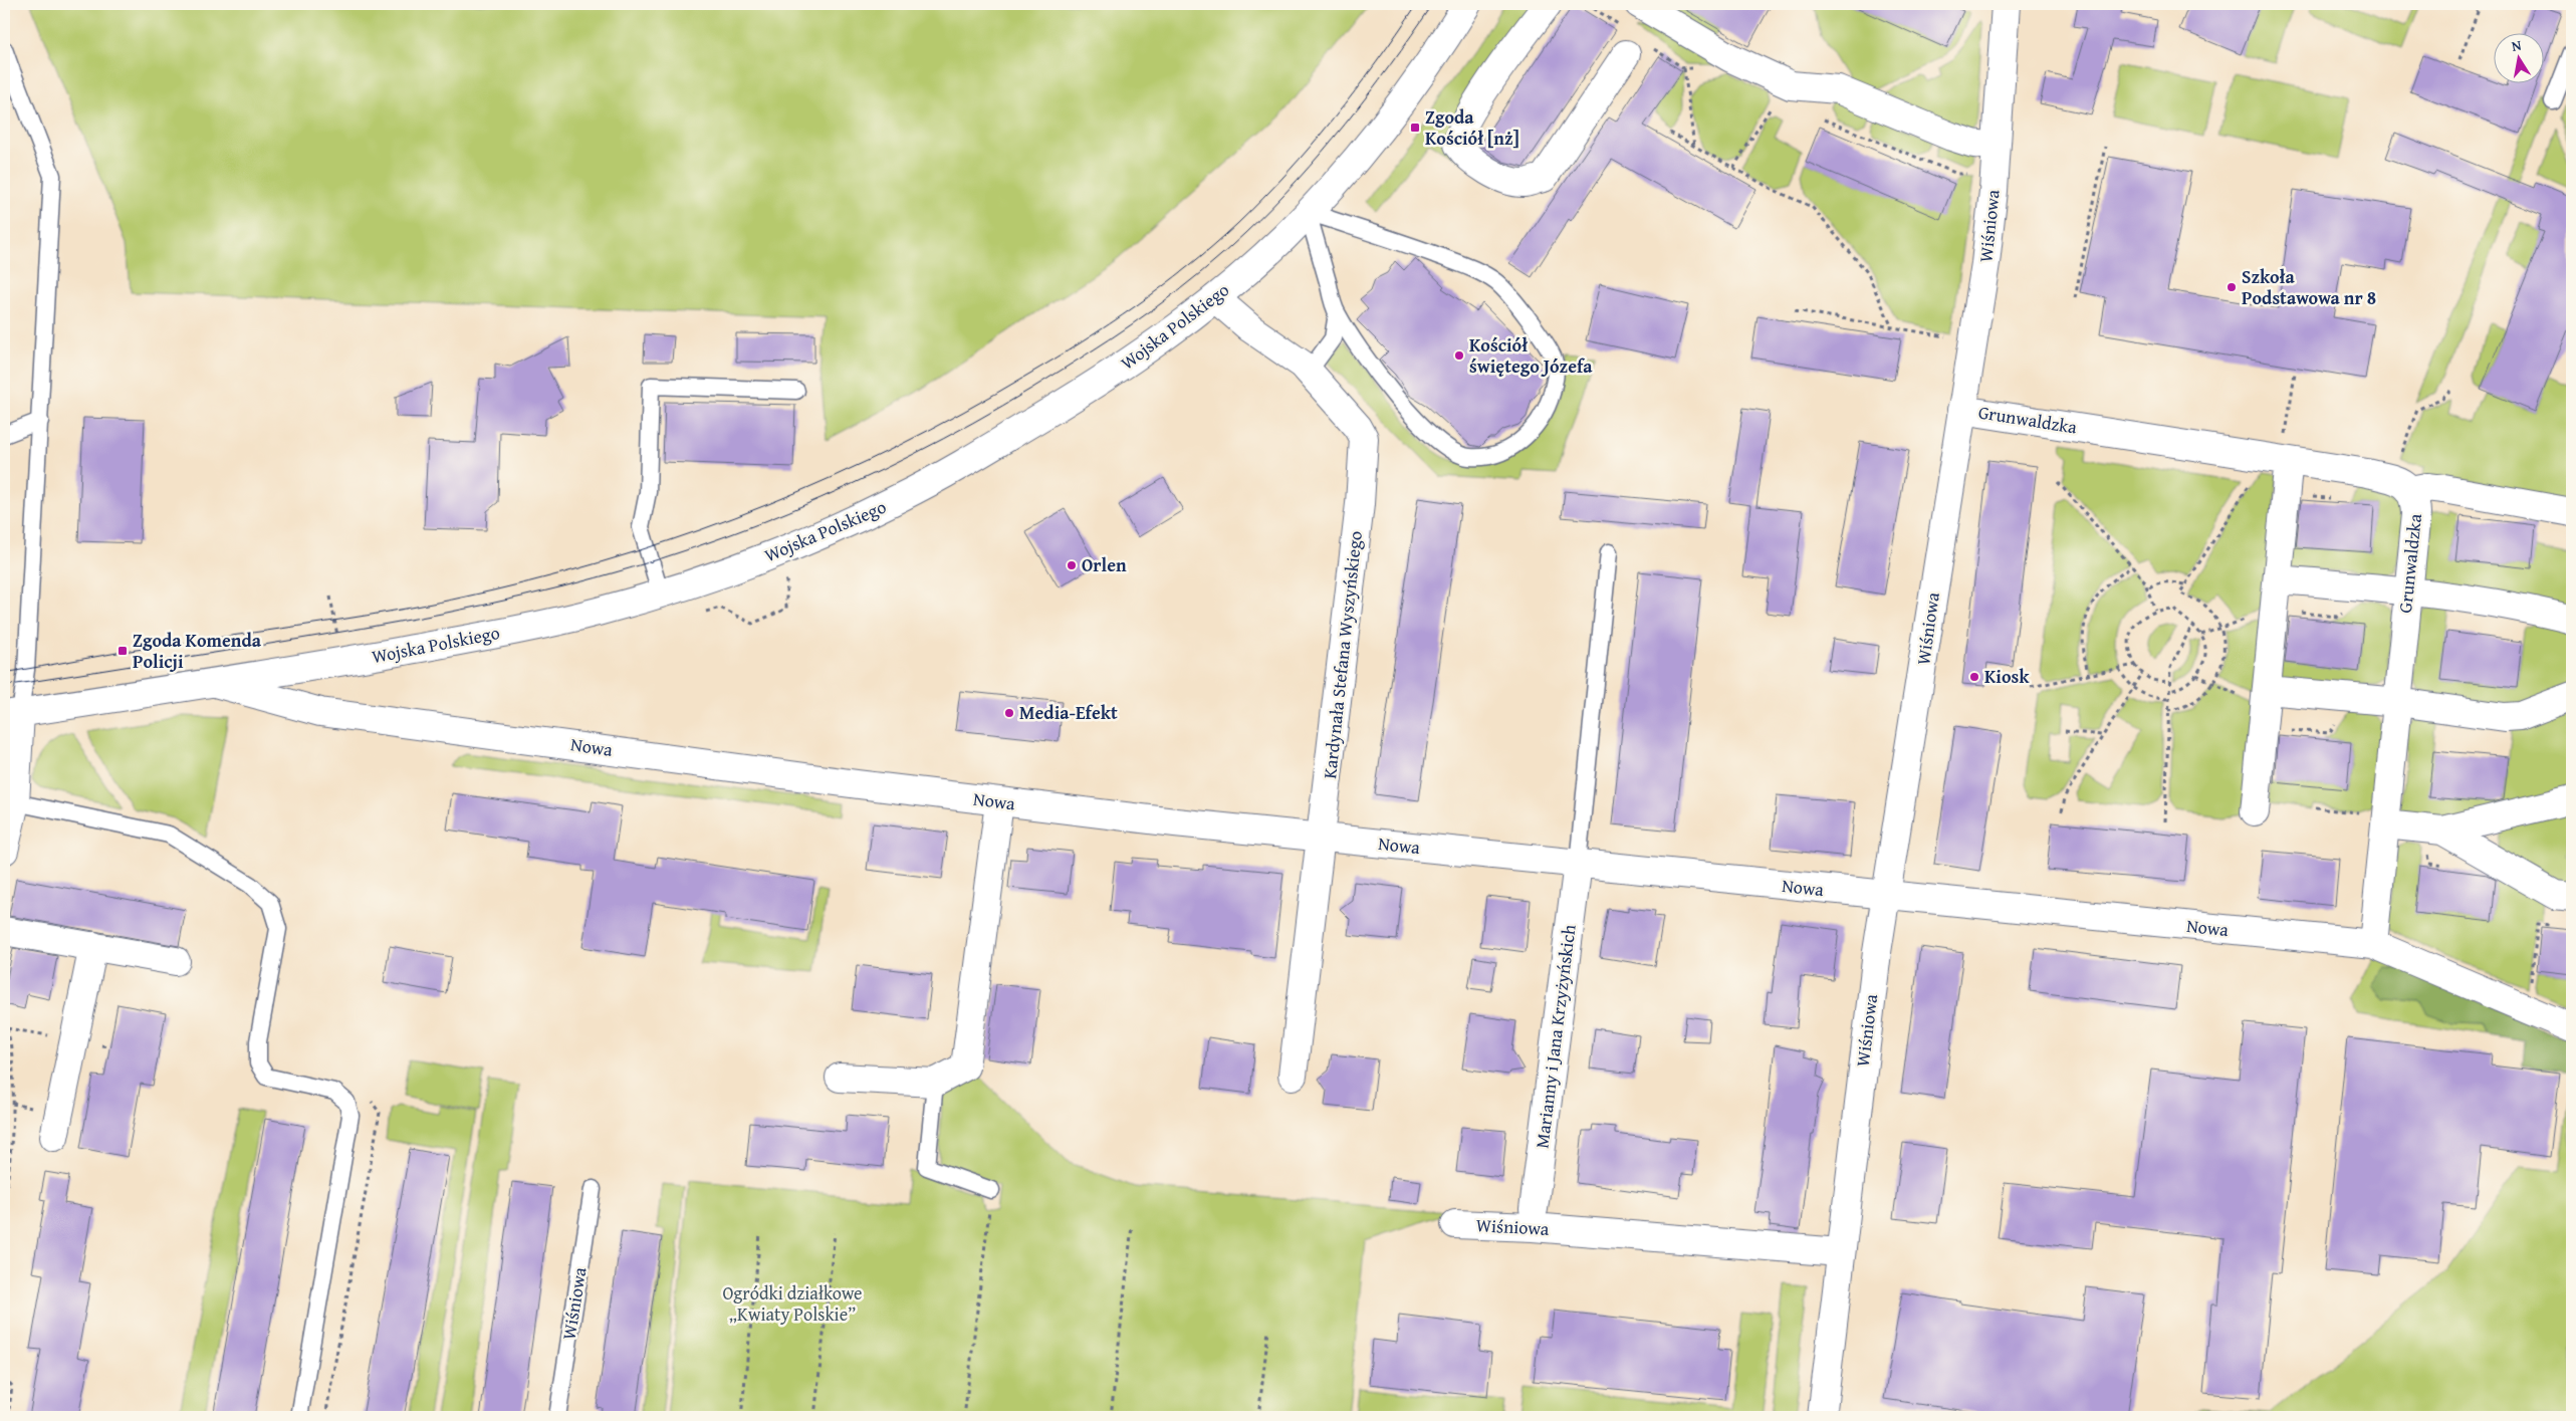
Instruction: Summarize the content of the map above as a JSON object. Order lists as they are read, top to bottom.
{
  "streets": {
    "street": [
      "Wiśniowa",
      "Wojska Polskiego",
      "Grunwaldzka",
      "Kardynała Stefana Wyszyńskiego",
      "Nowa",
      "Marianny i Jana Krzyżyńskich"
    ]
  },
  "crossings": [
    ["Wiśniowa", "Grunwaldzka"],
    ["Wiśniowa", "Nowa"],
    ["Wojska Polskiego", "Kardynała Stefana Wyszyńskiego"],
    ["Wojska Polskiego", "Nowa"],
    ["Grunwaldzka", "Nowa"],
    ["Kardynała Stefana Wyszyńskiego", "Nowa"],
    ["Nowa", "Marianny i Jana Krzyżyńskich"]
  ],
  "parks": ["Ogródki działkowe „Kwiaty Polskie”"],
  "places": {
    "transit": ["Zgoda Kościół [nż]", "Zgoda Komenda Policji"],
    "other": [
      "Szkoła Podstawowa nr 8",
      "Kościół świętego Józefa",
      "Orlen",
      "Kiosk",
      "Media-Efekt"
    ]
  },
  "north": "top"
}
